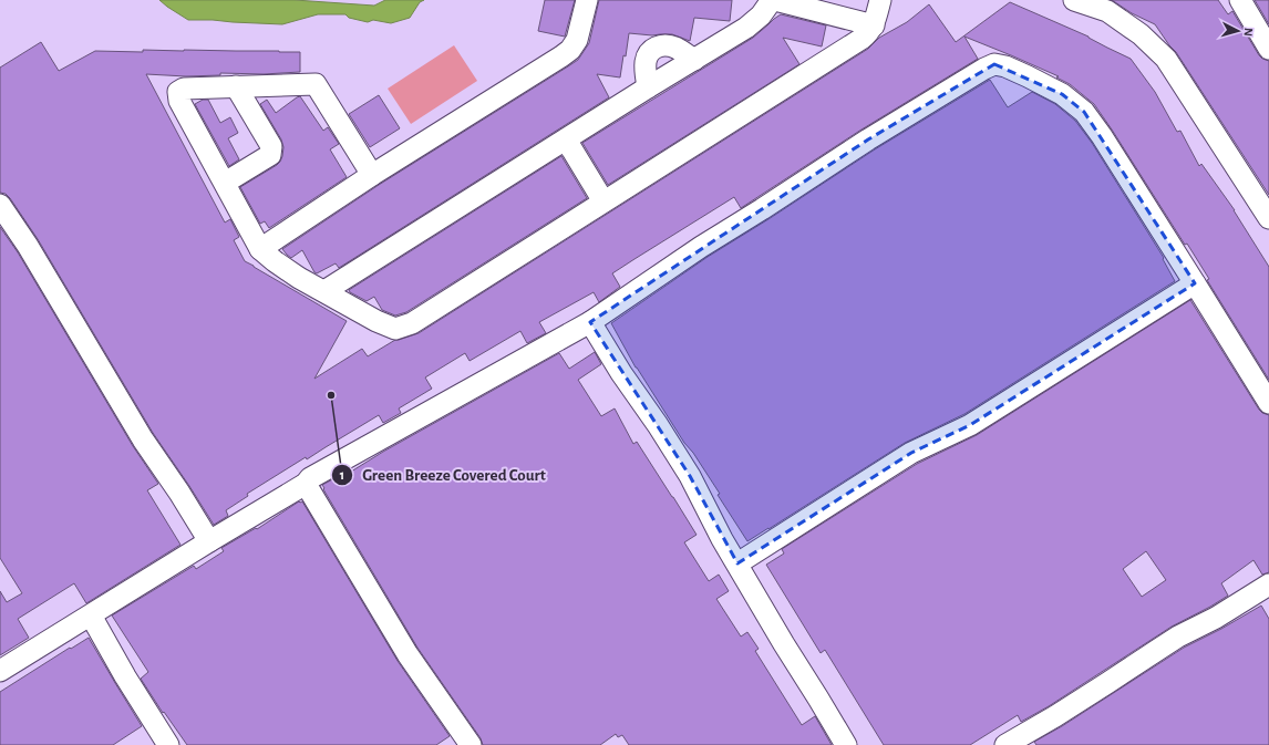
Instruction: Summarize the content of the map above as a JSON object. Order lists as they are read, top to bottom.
{
  "places": ["Green Breeze Covered Court"],
  "north": "right"
}
